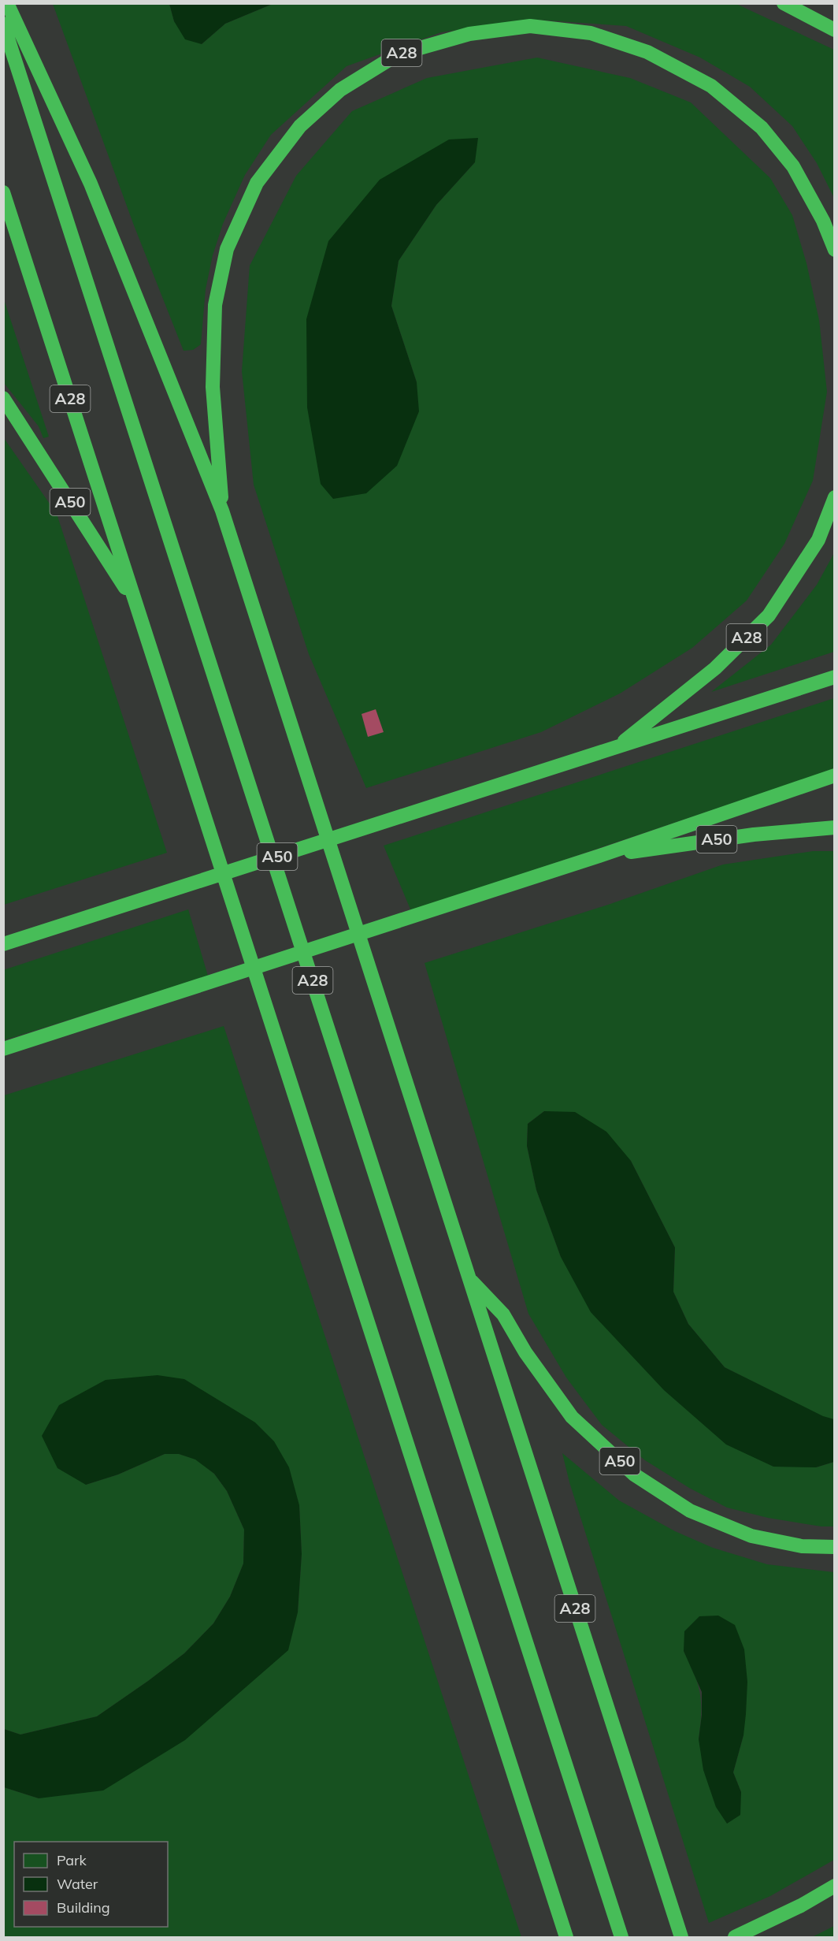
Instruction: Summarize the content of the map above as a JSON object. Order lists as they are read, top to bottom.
{
  "streets": {
    "highway": ["A28", "A50"]
  },
  "crossings": [
    ["A28", "A50"]
  ],
  "legend": ["Park", "Water", "Building"]
}
